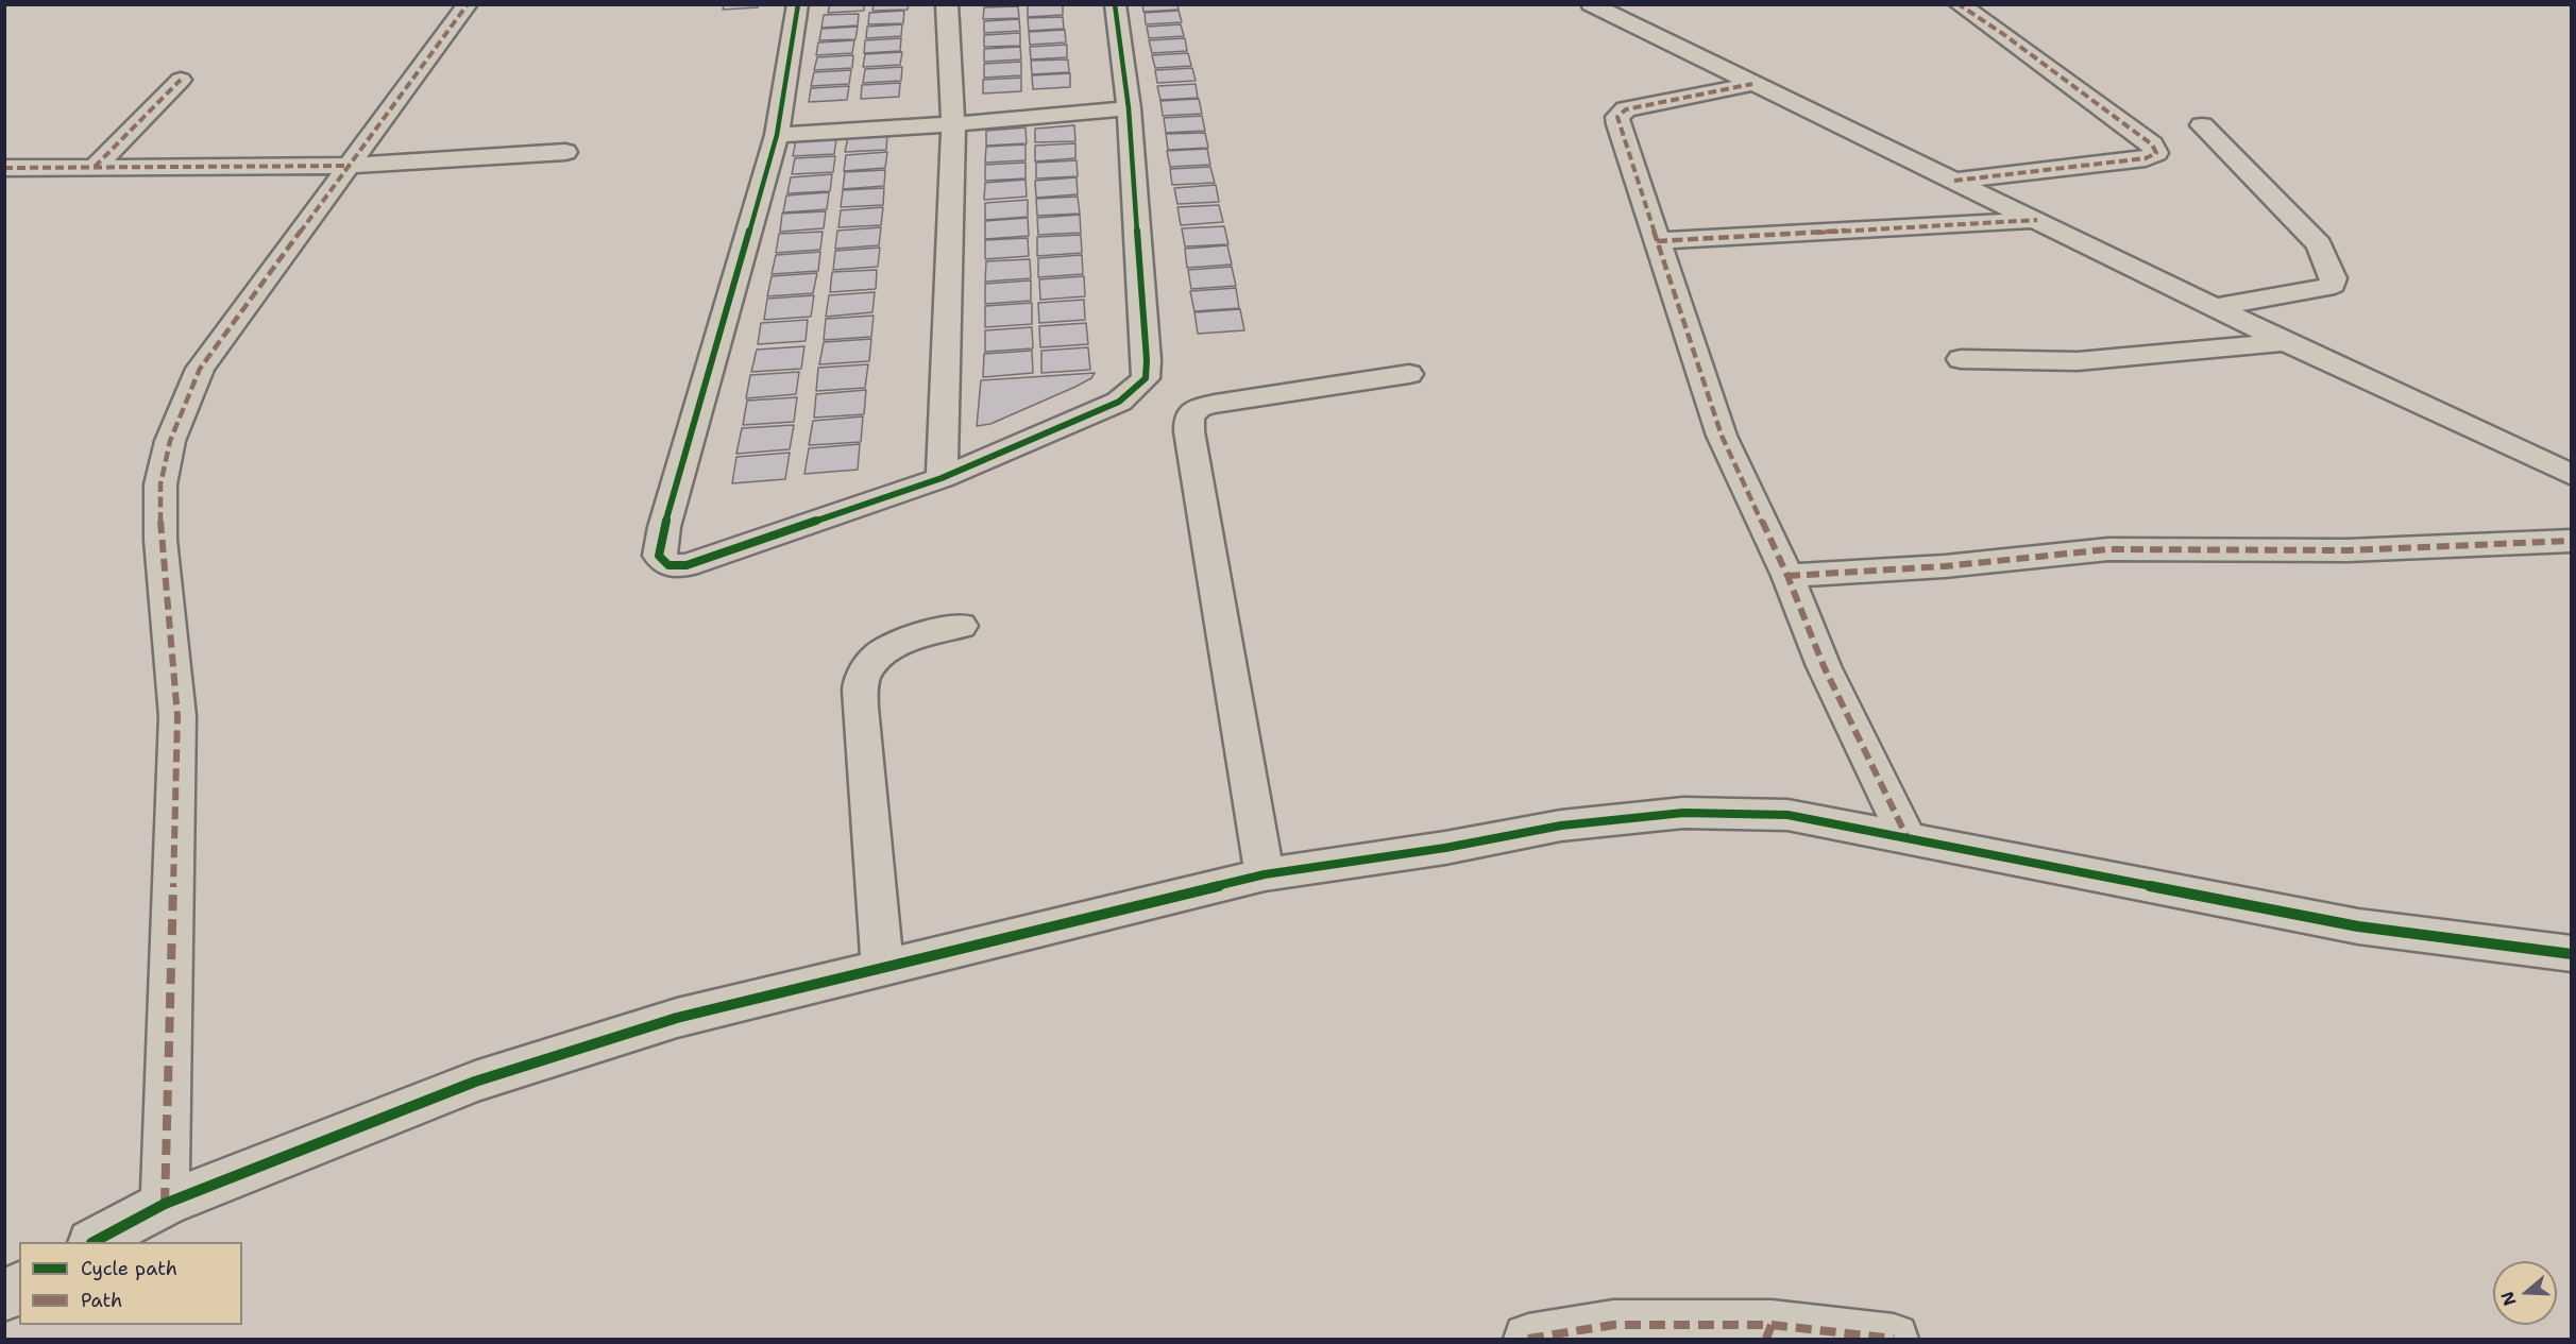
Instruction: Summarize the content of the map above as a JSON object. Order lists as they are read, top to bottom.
{
  "legend": ["Cycle path", "Path"],
  "north": "left"
}
